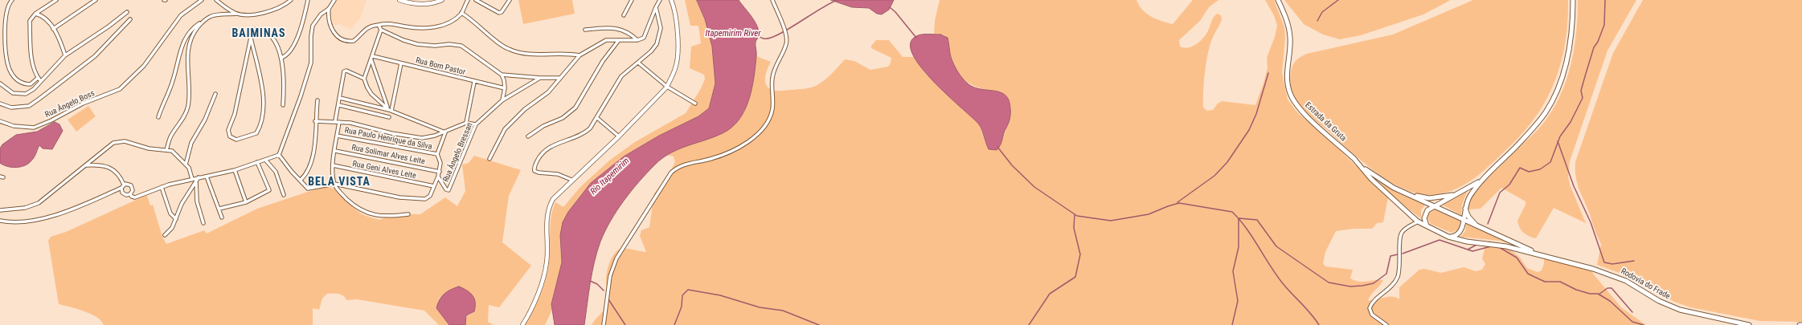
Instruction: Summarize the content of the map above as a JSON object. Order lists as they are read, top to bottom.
{
  "streets": {
    "main road": ["Estrada da Gruta", "Rodovia do Frade"],
    "street": [
      "Rua Bom Pastor",
      "Rua Ângelo Boss",
      "Rua Paulo Henrique da Silva",
      "Rua Ângelo Bressan",
      "Rua Solimar Alves Leite",
      "Rua Geni Alves Leite"
    ]
  },
  "crossings": [
    ["Estrada da Gruta", "Rodovia do Frade"]
  ],
  "districts": ["BAIMINAS", "BELA VISTA"],
  "water": ["Itapemirim River", "Rio Itapemirim"]
}
